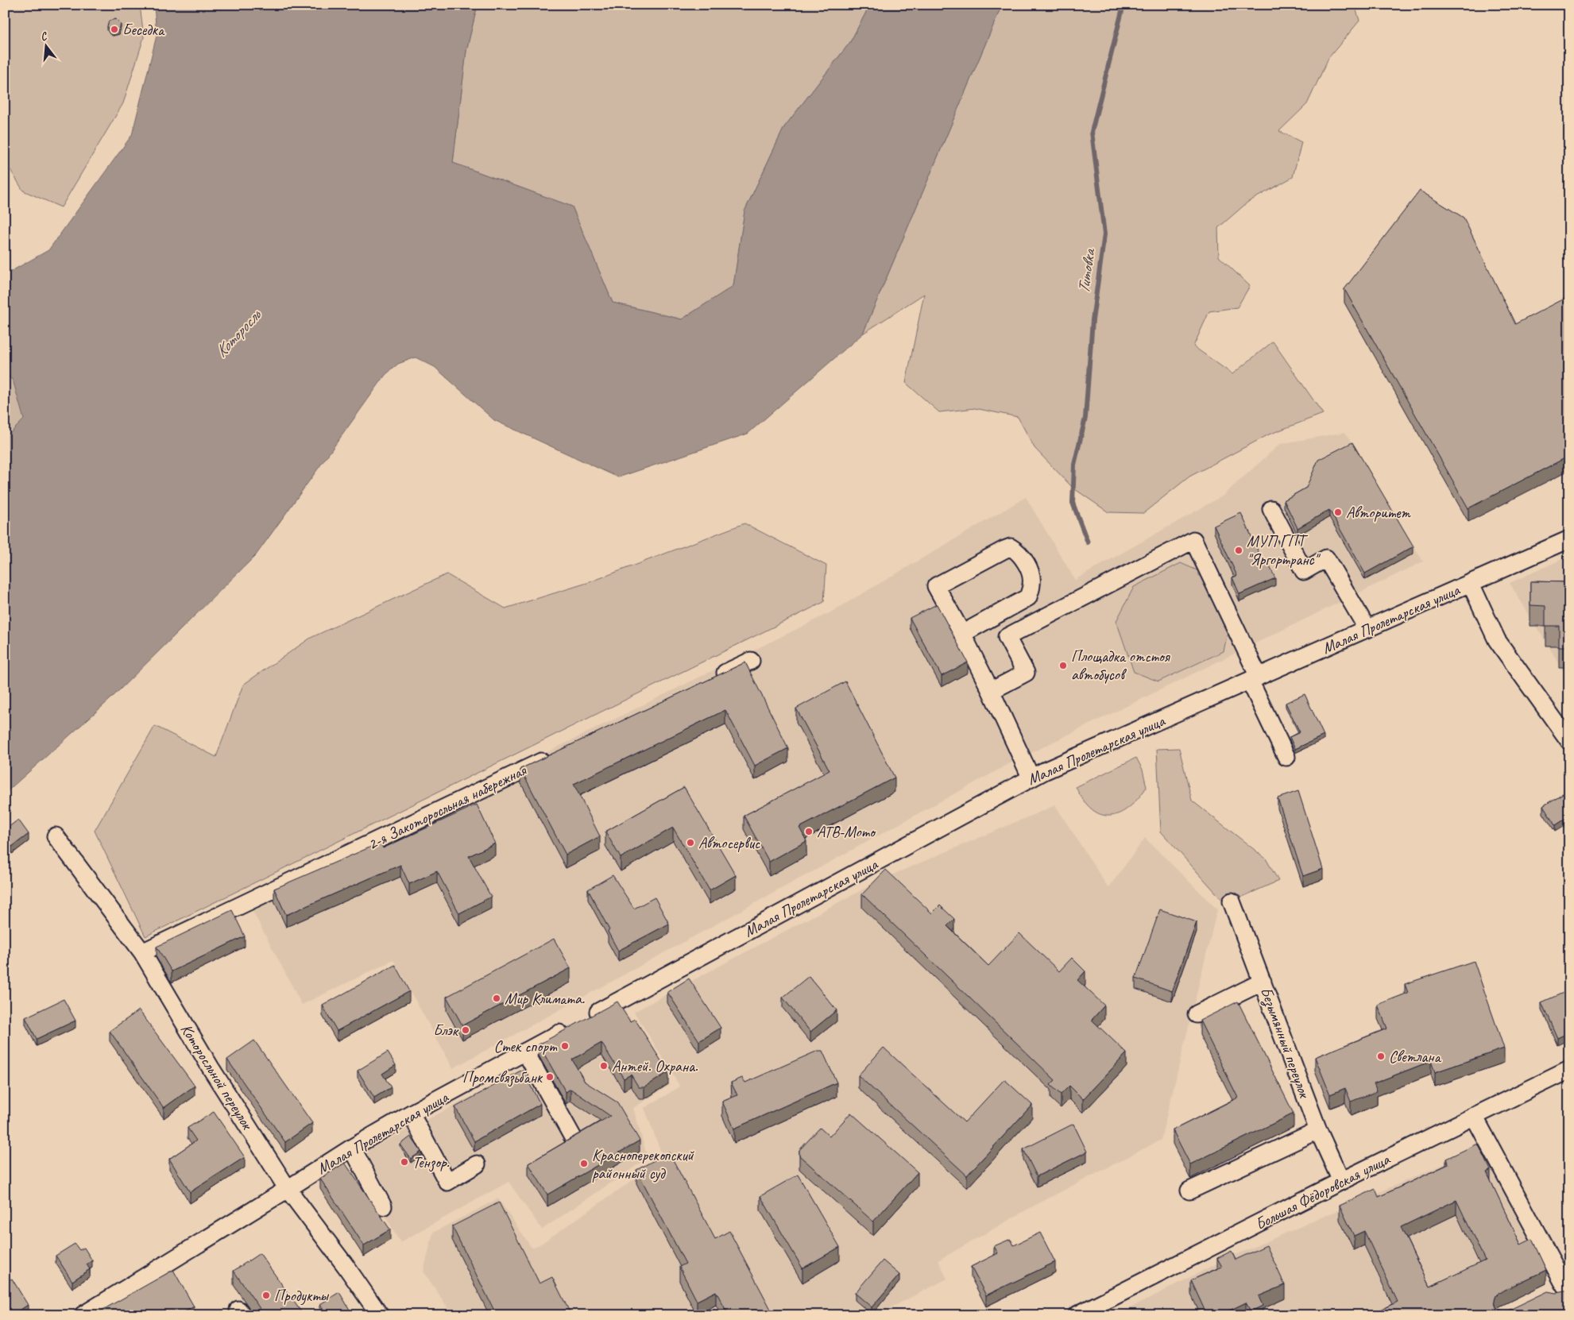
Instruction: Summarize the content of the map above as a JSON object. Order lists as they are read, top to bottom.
{
  "streets": {
    "street": [
      "Малая Пролетарская улица",
      "2-я Закоторосльная набережная",
      "Безымянный переулок",
      "Которосльной переулок",
      "Большая Фёдоровская улица"
    ]
  },
  "crossings": [
    ["Малая Пролетарская улица", "Которосльной переулок"],
    ["2-я Закоторосльная набережная", "Которосльной переулок"],
    ["Безымянный переулок", "Большая Фёдоровская улица"]
  ],
  "water": ["Титовка", "Которосль"],
  "places": [
    "Беседка",
    "Авторитет",
    "МУП ГПТ \"Яргортранс\"",
    "Площадка отстоя автобусов",
    "АТВ-Мото",
    "Автосервис",
    "Мир Климата.",
    "Блэк",
    "Стек спорт",
    "Светлана",
    "Антей. Охрана.",
    "Промсвязьбанк",
    "Тензор.",
    "Красноперекопский районный суд",
    "Продукты"
  ],
  "north": "top"
}
